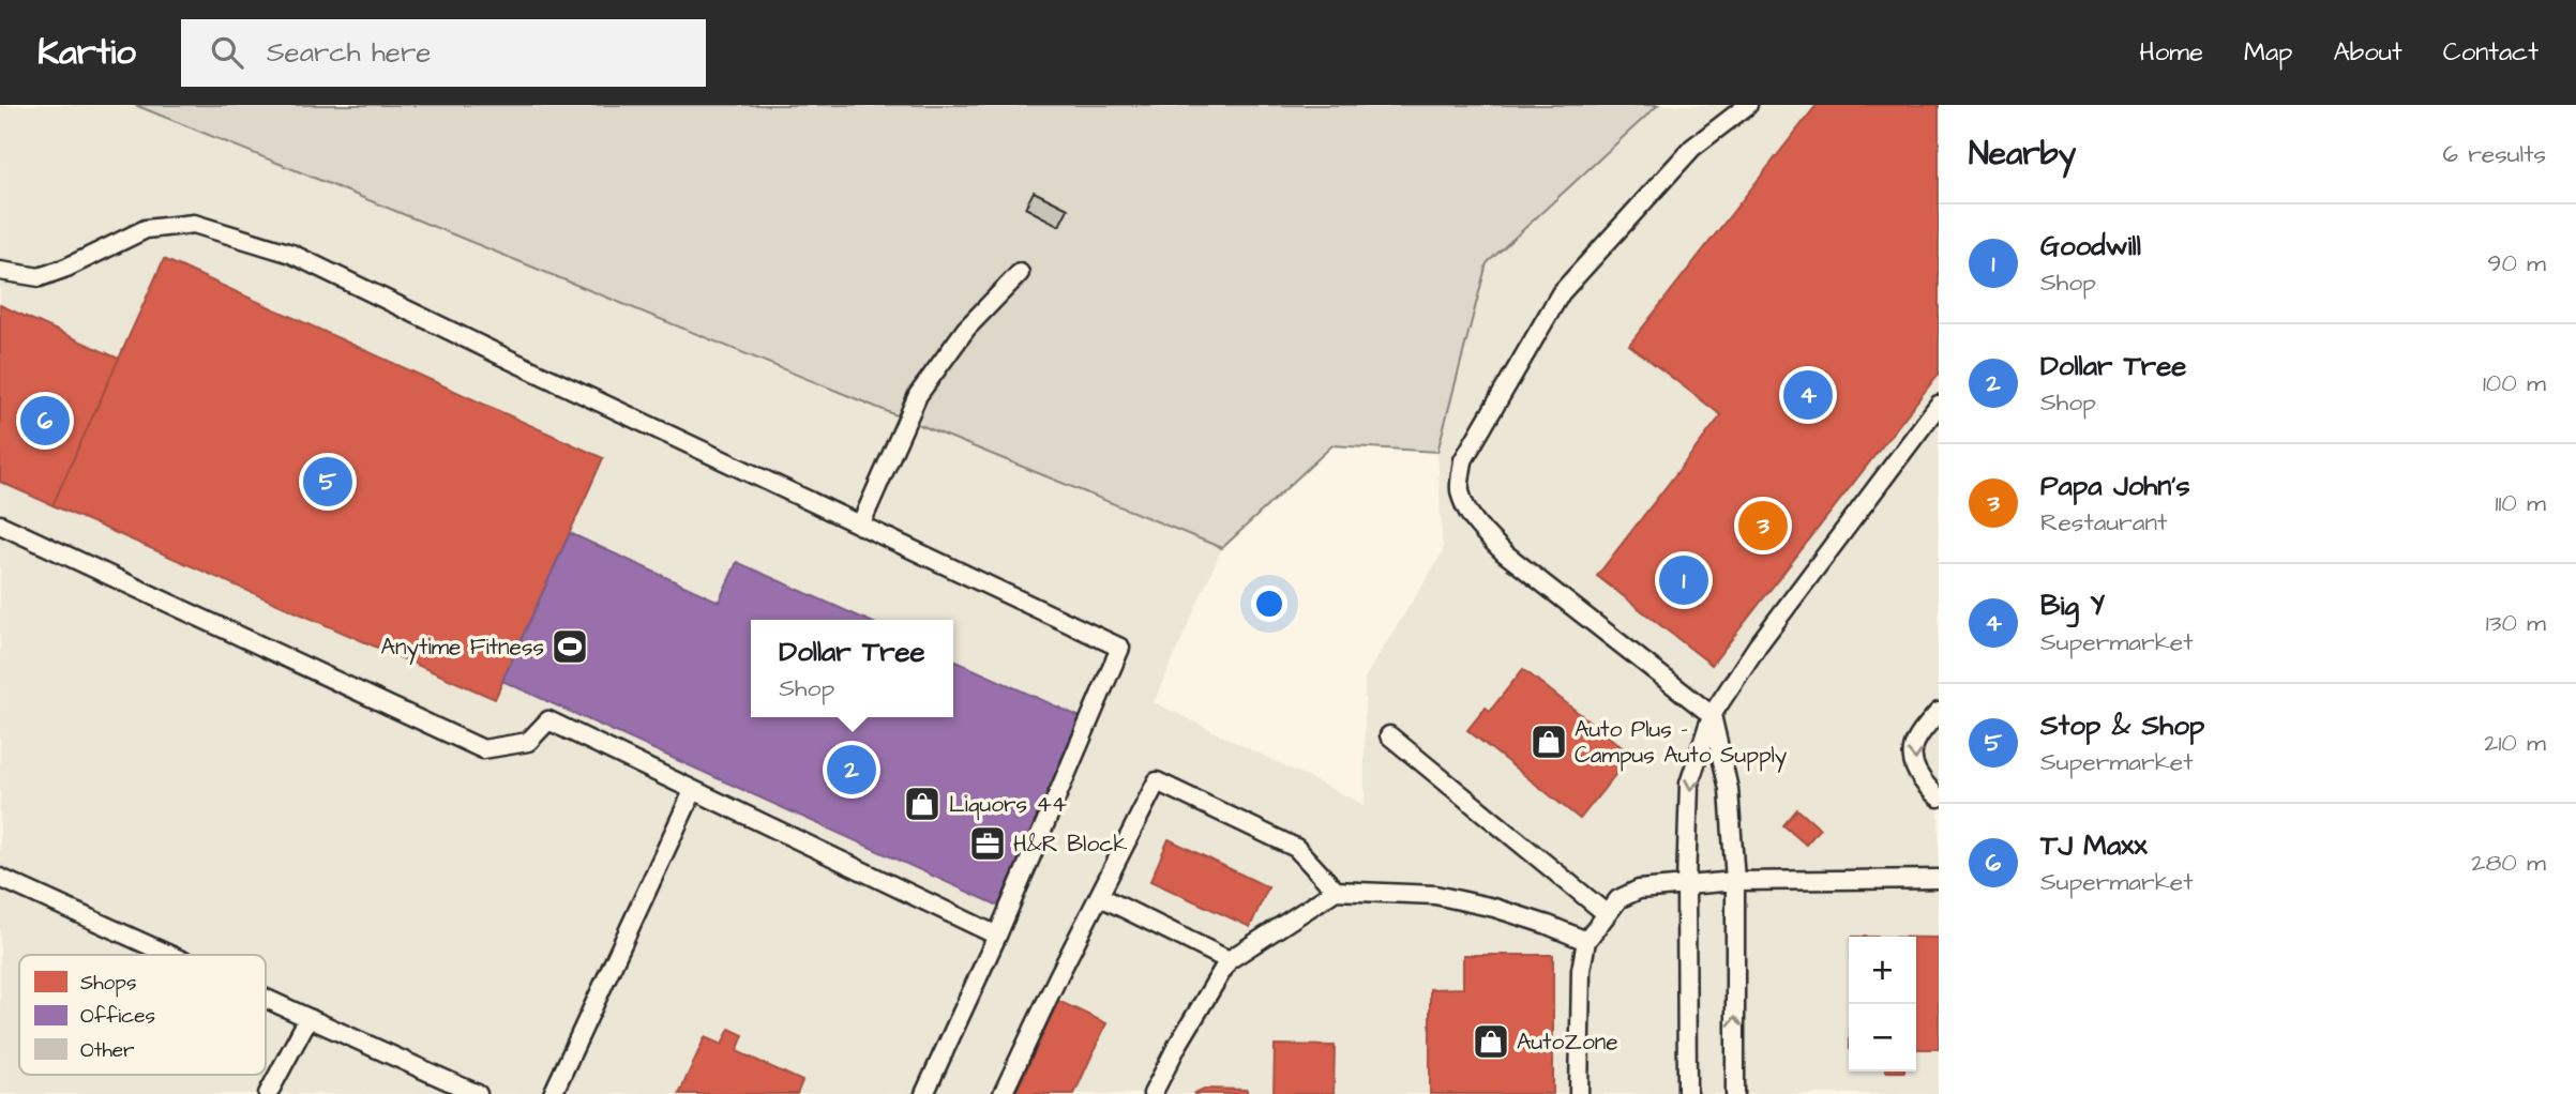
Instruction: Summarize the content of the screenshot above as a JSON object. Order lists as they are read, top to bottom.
{
  "places": {
    "sports": ["Anytime Fitness"],
    "shop": ["Auto Plus - Campus Auto Supply", "Liquors 44", "AutoZone"],
    "office": ["H&R Block"]
  },
  "legend": ["Shops", "Offices", "Other"],
  "page": {
    "header": "Kartio",
    "search": "Search here",
    "nav": [
      "Home",
      "Map",
      "About",
      "Contact"
    ],
    "heading": ["Nearby", "6 results"],
    "list": [
      {
        "mark": "1",
        "name": "Goodwill",
        "note": "Shop",
        "value": "90 m"
      },
      {
        "mark": "2",
        "name": "Dollar Tree",
        "note": "Shop",
        "value": "100 m"
      },
      {
        "mark": "3",
        "name": "Papa John's",
        "note": "Restaurant",
        "value": "110 m"
      },
      {
        "mark": "4",
        "name": "Big Y",
        "note": "Supermarket",
        "value": "130 m"
      },
      {
        "mark": "5",
        "name": "Stop & Shop",
        "note": "Supermarket",
        "value": "210 m"
      },
      {
        "mark": "6",
        "name": "TJ Maxx",
        "note": "Supermarket",
        "value": "280 m"
      }
    ],
    "pins": [
      "4",
      "6",
      "5",
      "3",
      "1",
      "2"
    ],
    "popup": ["Dollar Tree", "Shop"],
    "map_buttons": ["+", "−"]
  }
}
